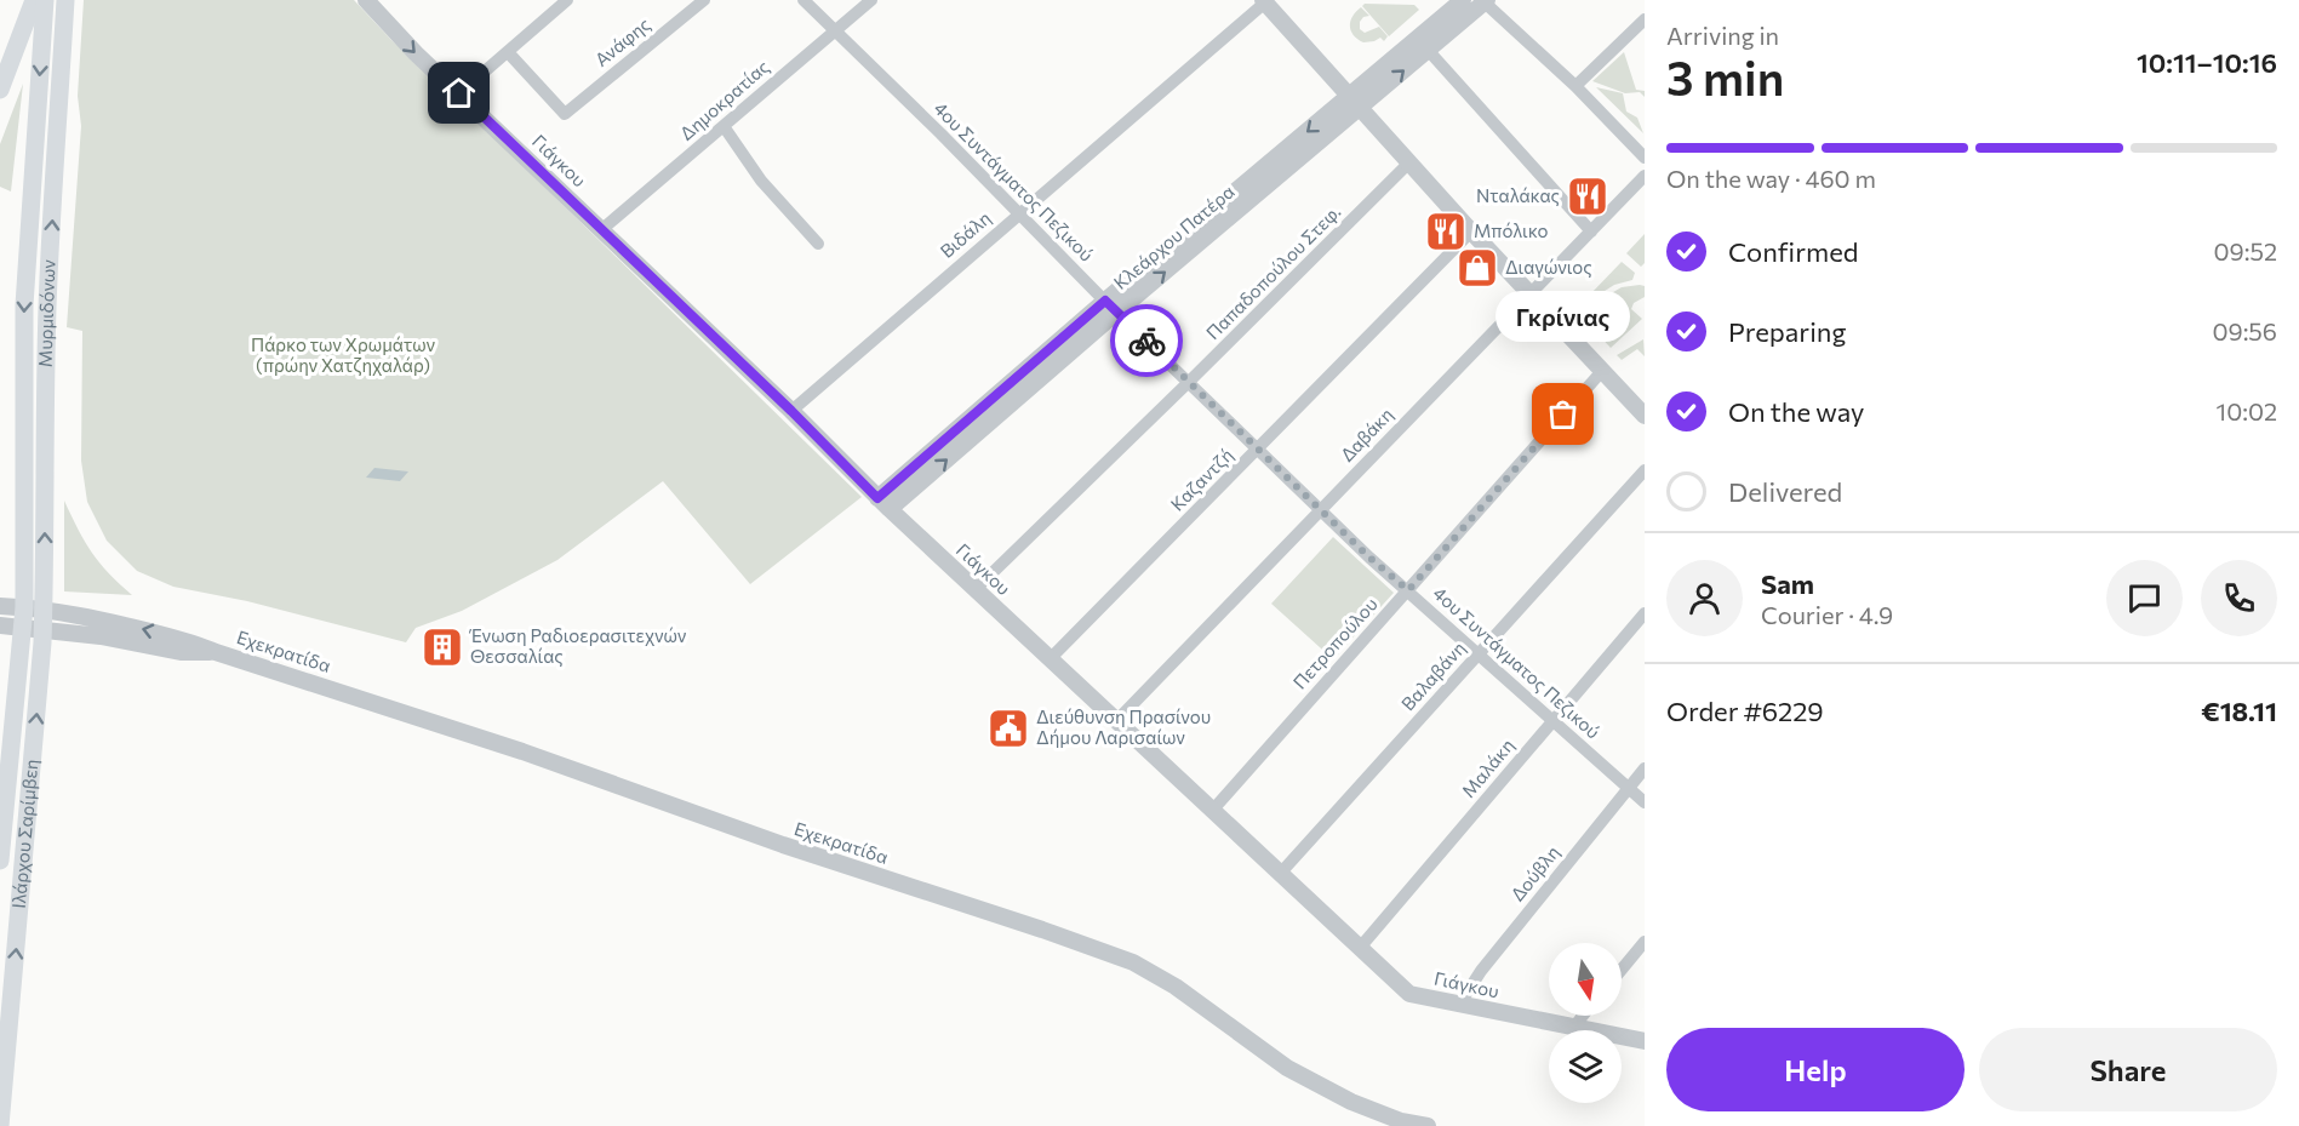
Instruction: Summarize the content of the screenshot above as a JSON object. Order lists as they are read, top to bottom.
{
  "streets": {
    "main road": ["Μυρμιδόνων", "Ιλάρχου Σαρίμβεη"],
    "street": [
      "Ανάφης",
      "Δημοκρατίας",
      "Γιάγκου",
      "4ου Συντάγματος Πεζικού",
      "Βιδάλη",
      "Κλεάρχου Πατέρα",
      "Παπαδοπούλου Στεφ.",
      "Δαβάκη",
      "Καζαντζή",
      "Πετροπούλου",
      "Εχεκρατίδα",
      "Βαλαβάνη",
      "Μαλάκη",
      "Δούβλη"
    ]
  },
  "crossings": [
    ["Δημοκρατίας", "Γιάγκου"],
    ["Δημοκρατίας", "4ου Συντάγματος Πεζικού"],
    ["Γιάγκου", "Βιδάλη"],
    ["Γιάγκου", "Κλεάρχου Πατέρα"],
    ["Γιάγκου", "Παπαδοπούλου Στεφ."],
    ["Γιάγκου", "Δαβάκη"],
    ["Γιάγκου", "Καζαντζή"],
    ["Γιάγκου", "Πετροπούλου"],
    ["Γιάγκου", "Βαλαβάνη"],
    ["Γιάγκου", "Μαλάκη"],
    ["Γιάγκου", "Δούβλη"],
    ["4ου Συντάγματος Πεζικού", "Βιδάλη"],
    ["4ου Συντάγματος Πεζικού", "Κλεάρχου Πατέρα"],
    ["4ου Συντάγματος Πεζικού", "Παπαδοπούλου Στεφ."],
    ["4ου Συντάγματος Πεζικού", "Δαβάκη"],
    ["4ου Συντάγματος Πεζικού", "Καζαντζή"],
    ["4ου Συντάγματος Πεζικού", "Πετροπούλου"],
    ["4ου Συντάγματος Πεζικού", "Βαλαβάνη"],
    ["4ου Συντάγματος Πεζικού", "Μαλάκη"],
    ["4ου Συντάγματος Πεζικού", "Δούβλη"],
    ["Μυρμιδόνων", "Εχεκρατίδα"],
    ["Μυρμιδόνων", "Ιλάρχου Σαρίμβεη"],
    ["Εχεκρατίδα", "Ιλάρχου Σαρίμβεη"]
  ],
  "parks": ["Πάρκο των Χρωμάτων (πρώην Χατζηχαλάρ)"],
  "places": {
    "restaurant": ["Νταλάκας", "Μπόλικο"],
    "shop": ["Διαγώνιος"],
    "other": ["Γκρίνιας"],
    "building": ["Ένωση Ραδιοερασιτεχνών Θεσσαλίας"],
    "public building": ["Διεύθυνση Πρασίνου Δήμου Λαρισαίων"]
  },
  "north": "bottom",
  "page": {
    "heading": ["3 min", "Arriving in", "10:11–10:16"],
    "panel": [
      "Sam",
      "Courier · 4.9",
      "Order #6229",
      "€18.11"
    ],
    "bar": "On the way · 460 m",
    "list": [
      ["Confirmed", "09:52"],
      ["Preparing", "09:56"],
      ["On the way", "10:02"],
      "Delivered"
    ],
    "bubble": "Γκρίνιας",
    "buttons": ["Help", "Share"]
  }
}
